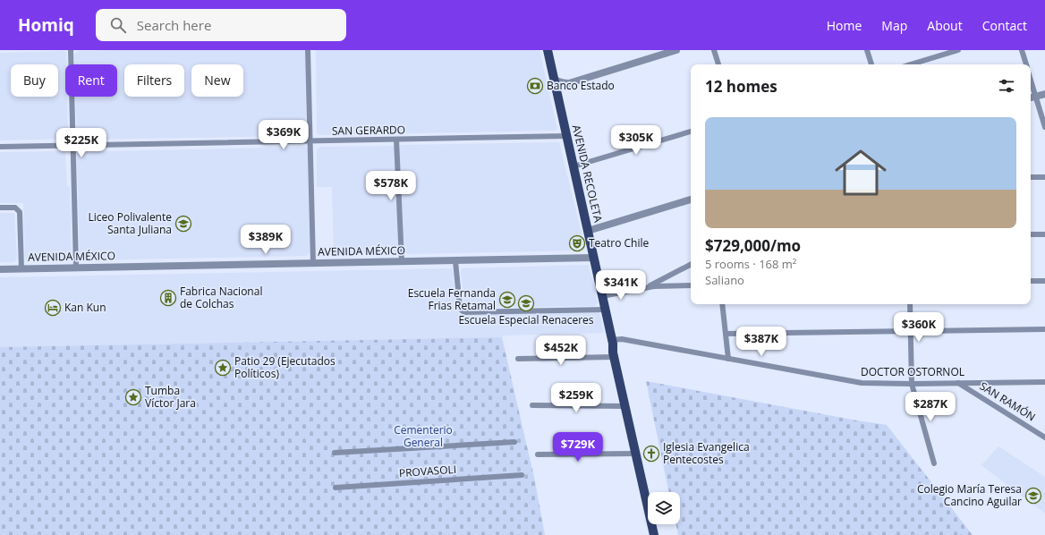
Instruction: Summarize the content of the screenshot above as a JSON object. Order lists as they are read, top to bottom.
{
  "streets": {
    "main road": ["AVENIDA RECOLETA"],
    "street": [
      "SAN GERARDO",
      "AVENIDA MÉXICO",
      "DOCTOR OSTORNOL",
      "SAN RAMÓN",
      "PROVASOLI"
    ]
  },
  "crossings": [
    ["SAN GERARDO", "AVENIDA RECOLETA"],
    ["AVENIDA RECOLETA", "AVENIDA MÉXICO"],
    ["AVENIDA RECOLETA", "DOCTOR OSTORNOL"],
    ["DOCTOR OSTORNOL", "SAN RAMÓN"]
  ],
  "parks": ["Cementerio General"],
  "places": {
    "bank": ["Banco Estado"],
    "school or university": [
      "Liceo Polivalente Santa Juliana",
      "Escuela Fernanda Frias Retamal",
      "Escuela Especial Renaceres",
      "Colegio María Teresa Cancino Aguilar"
    ],
    "theatre": ["Teatro Chile"],
    "building": ["Fabrica Nacional de Colchas"],
    "hotel": ["Kan Kun"],
    "place": ["Patio 29 (Ejecutados Políticos)", "Tumba Víctor Jara"],
    "church": ["Iglesia Evangelica Pentecostes"]
  },
  "page": {
    "header": "Homiq",
    "search": "Search here",
    "nav": [
      "Home",
      "Map",
      "About",
      "Contact"
    ],
    "chip": [
      "Buy",
      "Rent",
      "Filters",
      "New"
    ],
    "heading": "12 homes",
    "list": [
      {
        "name": "$729,000/mo",
        "note": "5 rooms · 168 m² · Saliano"
      }
    ],
    "price": [
      "$369K",
      "$305K",
      "$225K",
      "$578K",
      "$389K",
      "$341K",
      "$360K",
      "$387K",
      "$452K",
      "$259K",
      "$287K",
      "$729K"
    ]
  }
}
